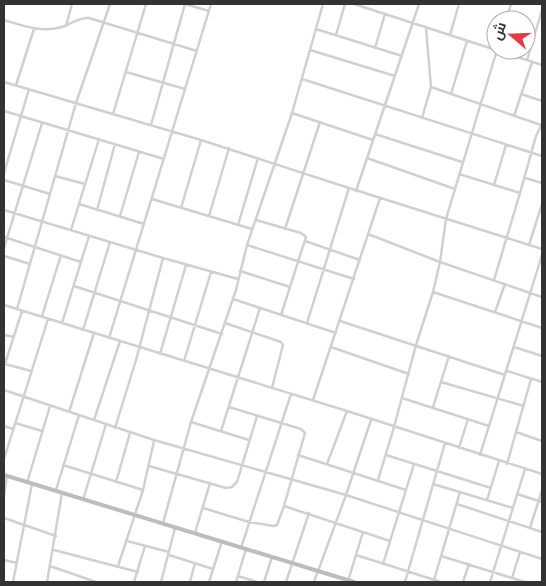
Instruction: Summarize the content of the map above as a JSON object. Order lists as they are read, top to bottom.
{
  "north": "left"
}
